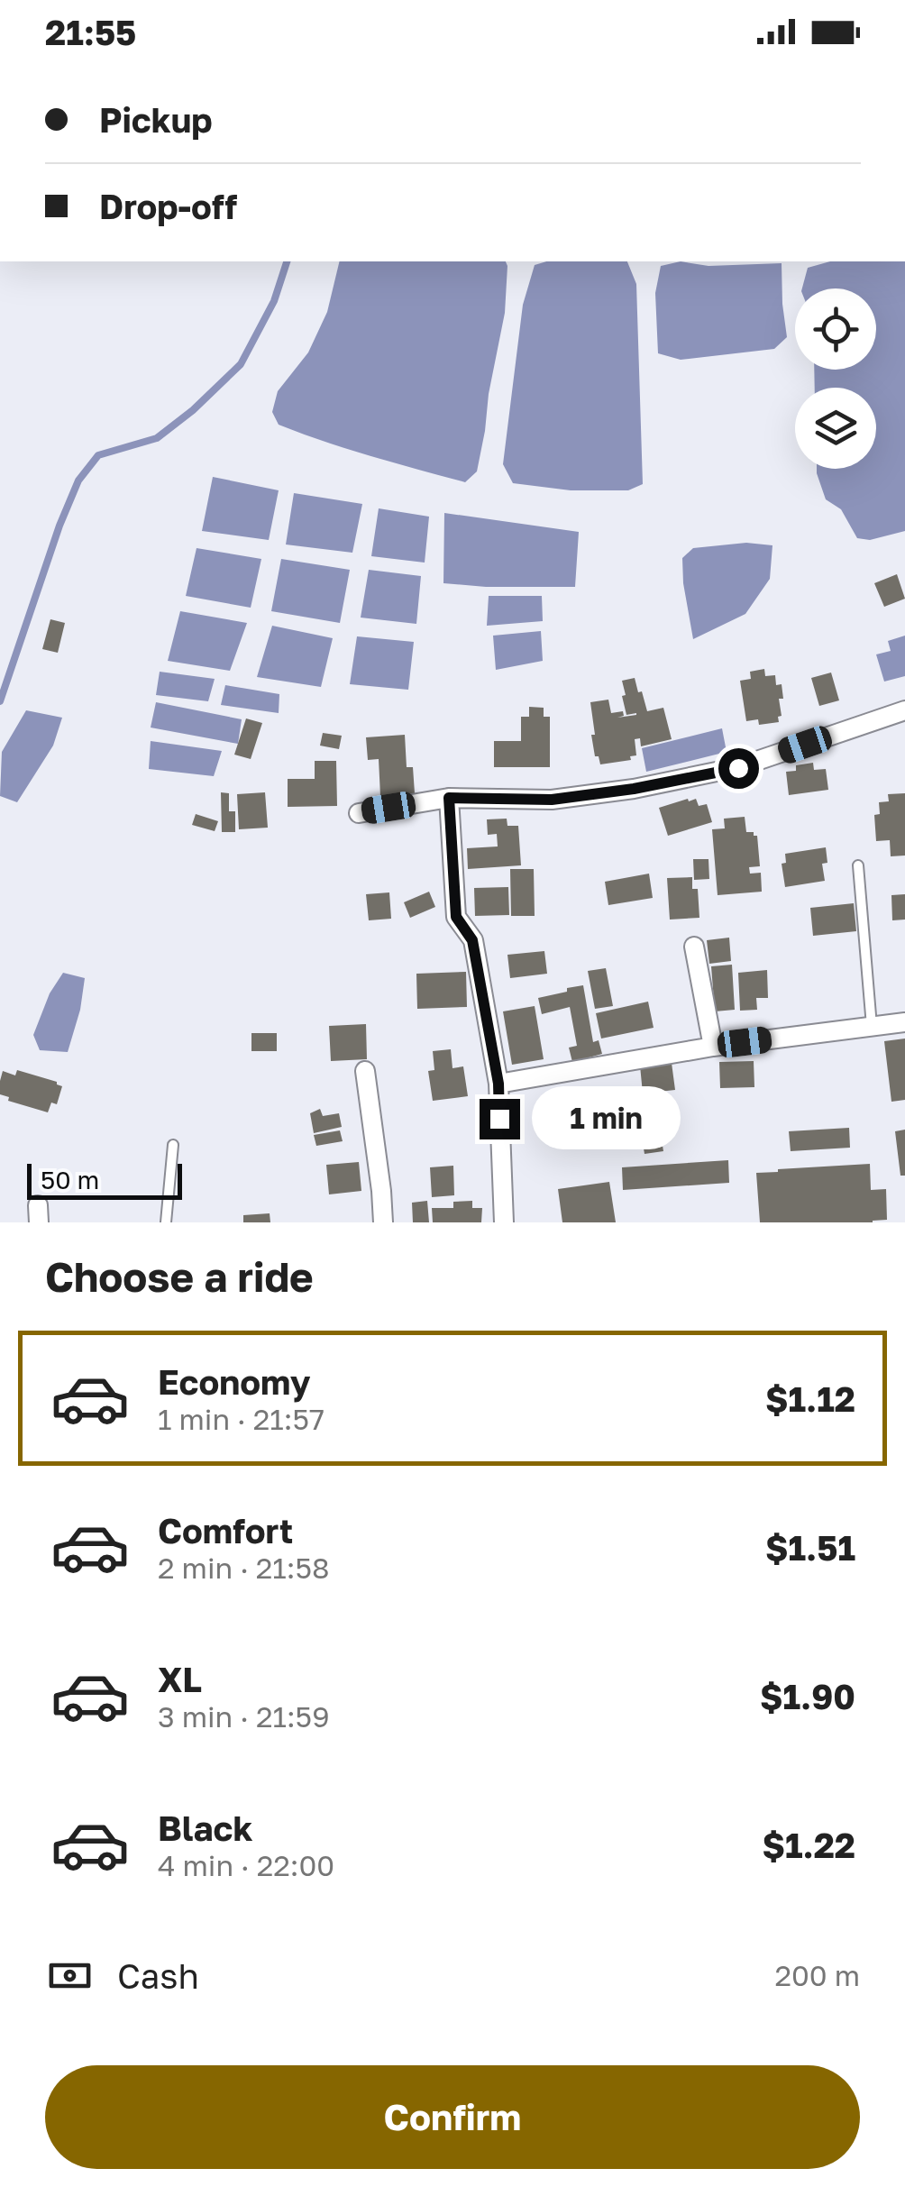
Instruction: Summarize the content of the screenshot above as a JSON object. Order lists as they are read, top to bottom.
{
  "scale_bar": "50 m",
  "page": {
    "status": "21:55",
    "banner": ["Pickup", "Drop-off"],
    "bubble": "1 min",
    "scale": "50 m",
    "heading": "Choose a ride",
    "list": [
      {
        "name": "Economy",
        "note": "1 min · 21:57",
        "value": "$1.12"
      },
      {
        "name": "Comfort",
        "note": "2 min · 21:58",
        "value": "$1.51"
      },
      {
        "name": "XL",
        "note": "3 min · 21:59",
        "value": "$1.90"
      },
      {
        "name": "Black",
        "note": "4 min · 22:00",
        "value": "$1.22"
      }
    ],
    "pay": ["Cash", "200 m"],
    "buttons": "Confirm"
  }
}
